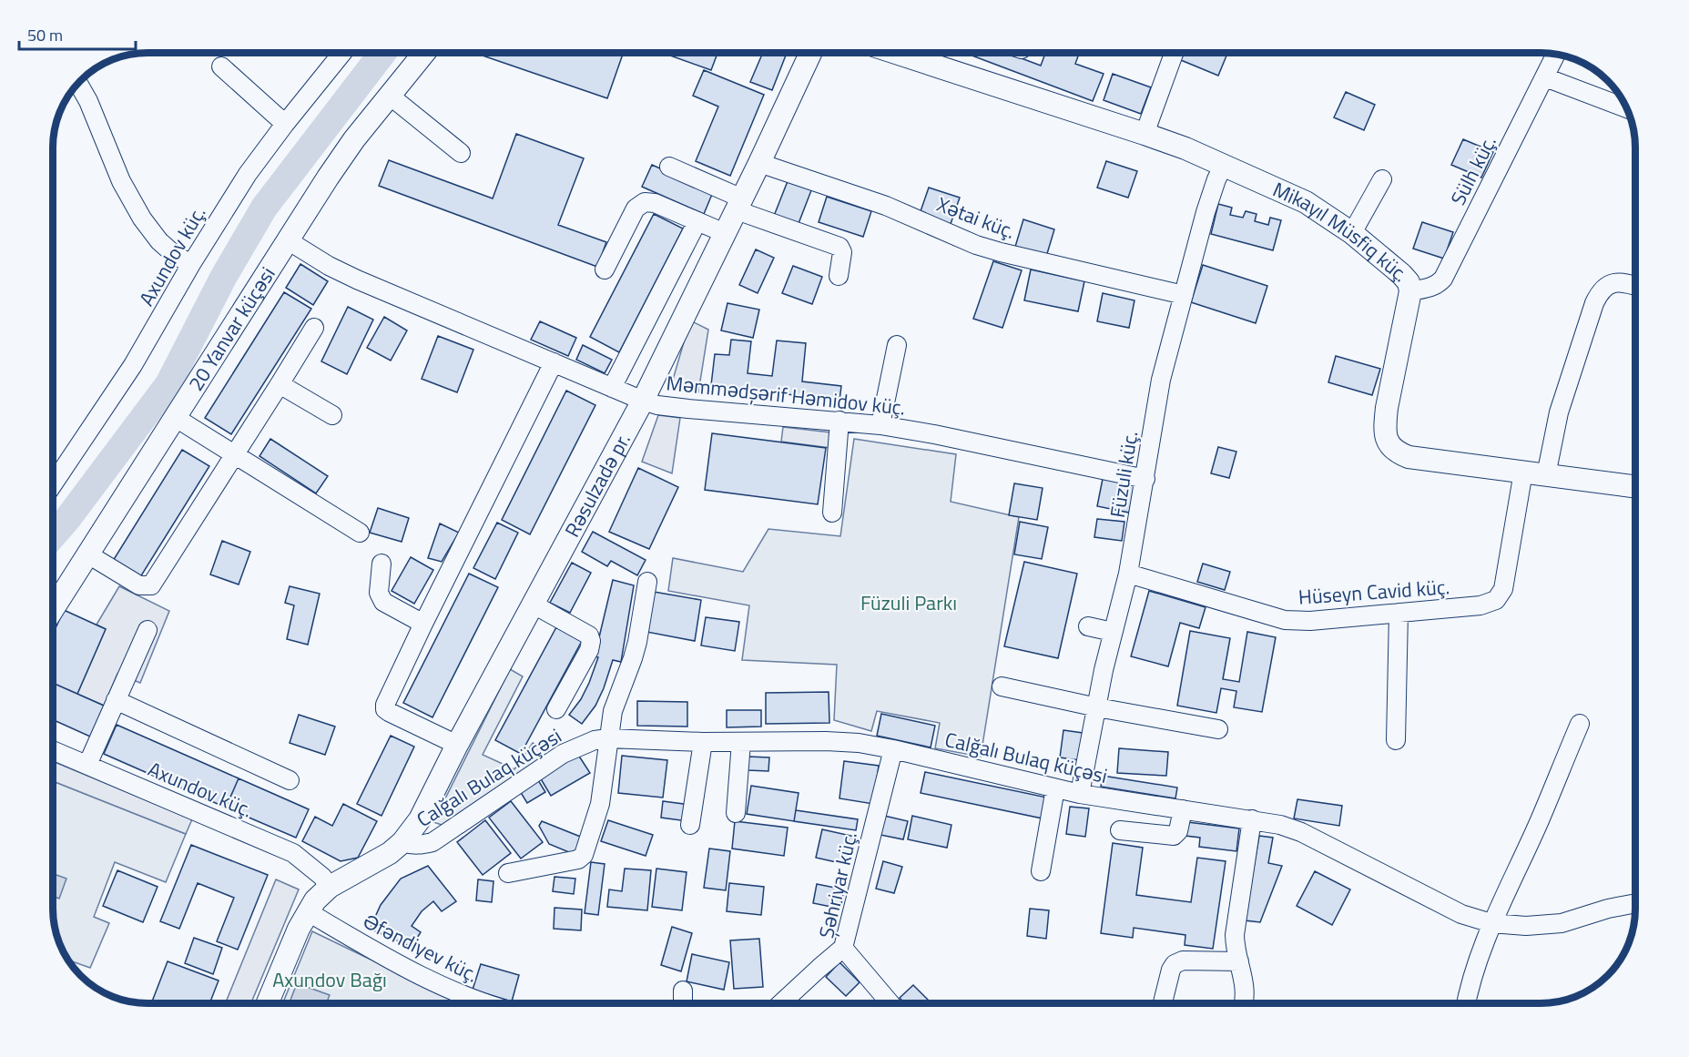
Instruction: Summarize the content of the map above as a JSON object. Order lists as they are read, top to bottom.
{
  "streets": {
    "main road": ["Mikayıl Müsfiq küç.", "20 Yanvar küçəsi", "Rəsulzadə pr."],
    "street": [
      "Sülh küç.",
      "Xətai küç.",
      "Axundov küç.",
      "Məmmədşərif Həmidov küç.",
      "Füzuli küç.",
      "Hüseyn Cavid küç.",
      "Calğalı Bulaq küçəsi",
      "Şəhriyar küç.",
      "Əfəndiyev küç."
    ]
  },
  "crossings": [
    ["Sülh küç.", "Mikayıl Müsfiq küç."],
    ["Xətai küç.", "Füzuli küç."],
    ["Xətai küç.", "Rəsulzadə pr."],
    ["Mikayıl Müsfiq küç.", "Füzuli küç."],
    ["Mikayıl Müsfiq küç.", "Hüseyn Cavid küç."],
    ["Axundov küç.", "Rəsulzadə pr."],
    ["20 Yanvar küçəsi", "Məmmədşərif Həmidov küç."],
    ["Məmmədşərif Həmidov küç.", "Füzuli küç."],
    ["Məmmədşərif Həmidov küç.", "Rəsulzadə pr."],
    ["Füzuli küç.", "Hüseyn Cavid küç."],
    ["Füzuli küç.", "Calğalı Bulaq küçəsi"],
    ["Rəsulzadə pr.", "Calğalı Bulaq küçəsi"],
    ["Rəsulzadə pr.", "Əfəndiyev küç."],
    ["Calğalı Bulaq küçəsi", "Şəhriyar küç."]
  ],
  "parks": ["Füzuli Parkı", "Axundov Bağı"],
  "scale_bar": "50 m"
}
